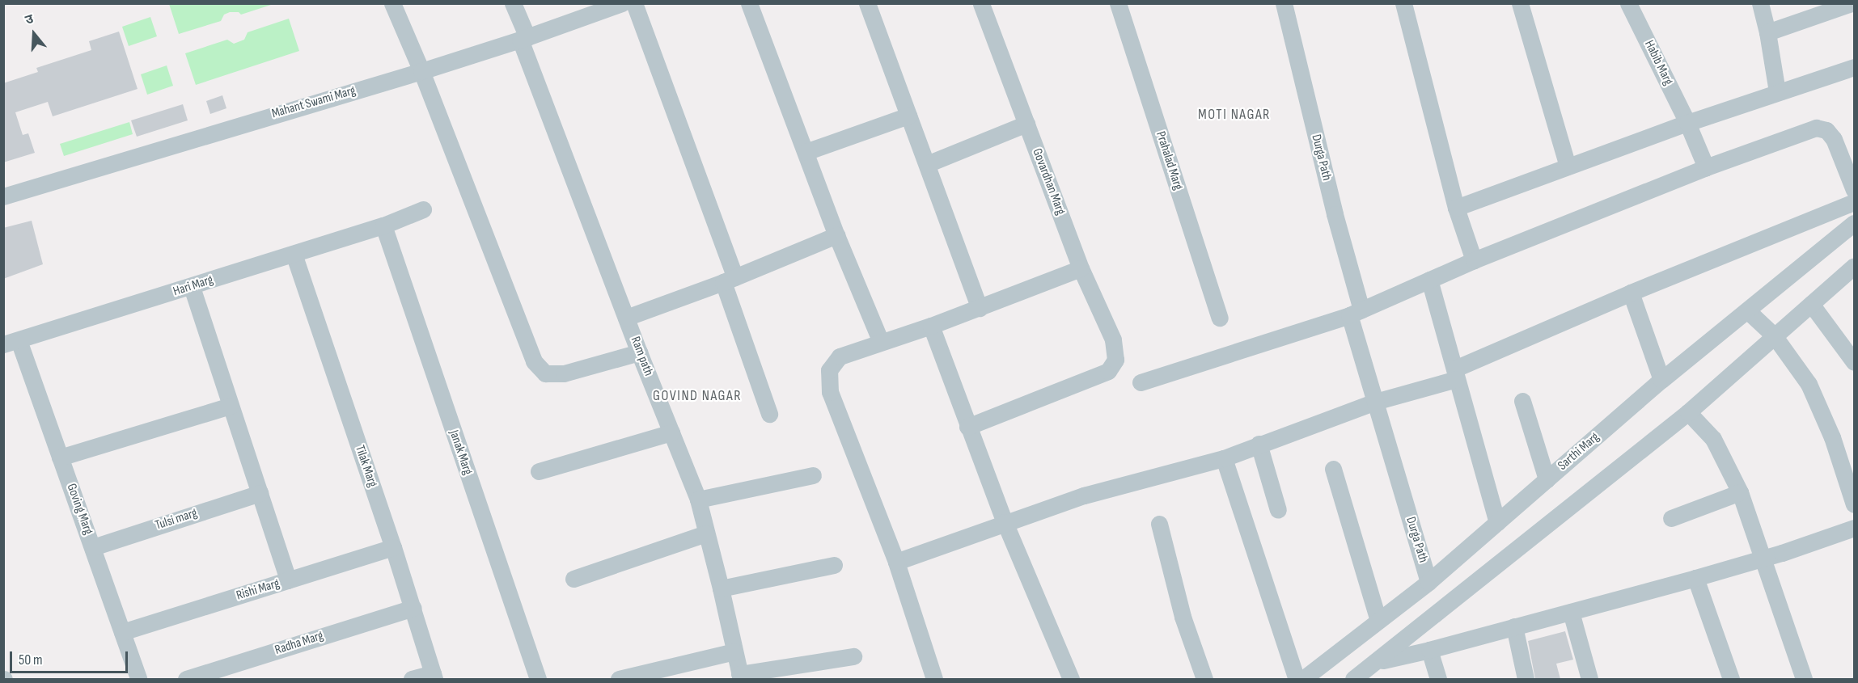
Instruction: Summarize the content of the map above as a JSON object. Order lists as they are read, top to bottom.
{
  "streets": {
    "street": [
      "Habib Marg",
      "Mahant Swami Marg",
      "Durga Path",
      "Prahalad Marg",
      "Govardhan Marg",
      "Hari Marg",
      "Ram path",
      "Sarthi Marg",
      "Janak Marg",
      "Tilak Marg",
      "Goving Marg",
      "Tulsi marg",
      "Rishi Marg",
      "Radha Marg"
    ]
  },
  "crossings": [
    ["Mahant Swami Marg", "Ram path"],
    ["Durga Path", "Sarthi Marg"],
    ["Hari Marg", "Janak Marg"],
    ["Hari Marg", "Tilak Marg"],
    ["Hari Marg", "Goving Marg"],
    ["Tilak Marg", "Rishi Marg"],
    ["Tilak Marg", "Radha Marg"],
    ["Goving Marg", "Tulsi marg"],
    ["Goving Marg", "Rishi Marg"]
  ],
  "districts": ["MOTI NAGAR", "GOVIND NAGAR"],
  "scale_bar": "50 m",
  "north": "top"
}
